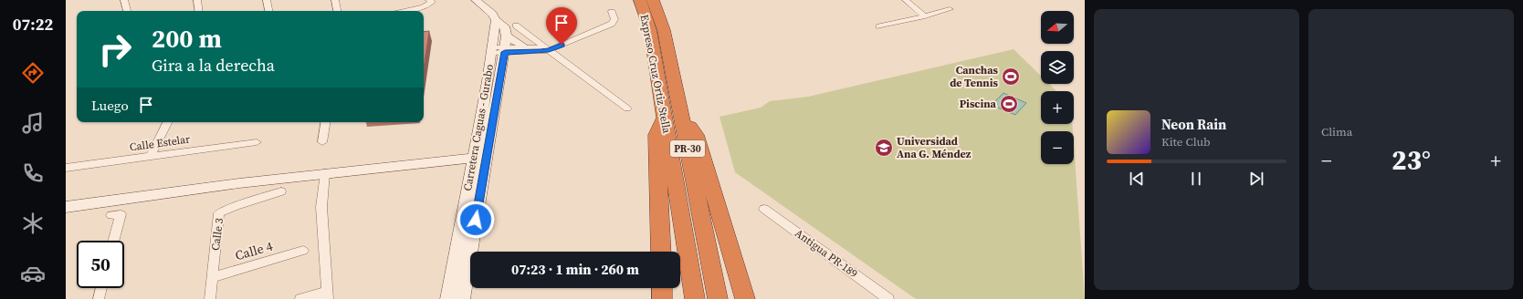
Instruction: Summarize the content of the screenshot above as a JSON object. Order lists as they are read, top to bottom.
{
  "streets": {
    "highway": ["Expreso Cruz Ortiz Stella", "PR-30"],
    "main road": ["Carretera Caguas - Gurabo"],
    "street": [
      "Calle Estelar",
      "Calle 3",
      "Calle 4",
      "Antigua PR-189"
    ]
  },
  "crossings": [
    ["Calle 3", "Calle 4"]
  ],
  "places": {
    "sports": ["Canchas de Tennis", "Piscina"],
    "school or university": ["Universidad Ana G. Méndez"]
  },
  "north": "left",
  "page": {
    "tabs": "07:22",
    "tile": "Clima",
    "map_buttons": ["+", "−"],
    "turn": ["200 m", "Gira a la derecha"],
    "then": "Luego",
    "song": ["Neon Rain", "Kite Club"],
    "heat": ["−", "23°", "+"],
    "limit": "50",
    "trip": "07:23 · 1 min · 260 m"
  }
}
